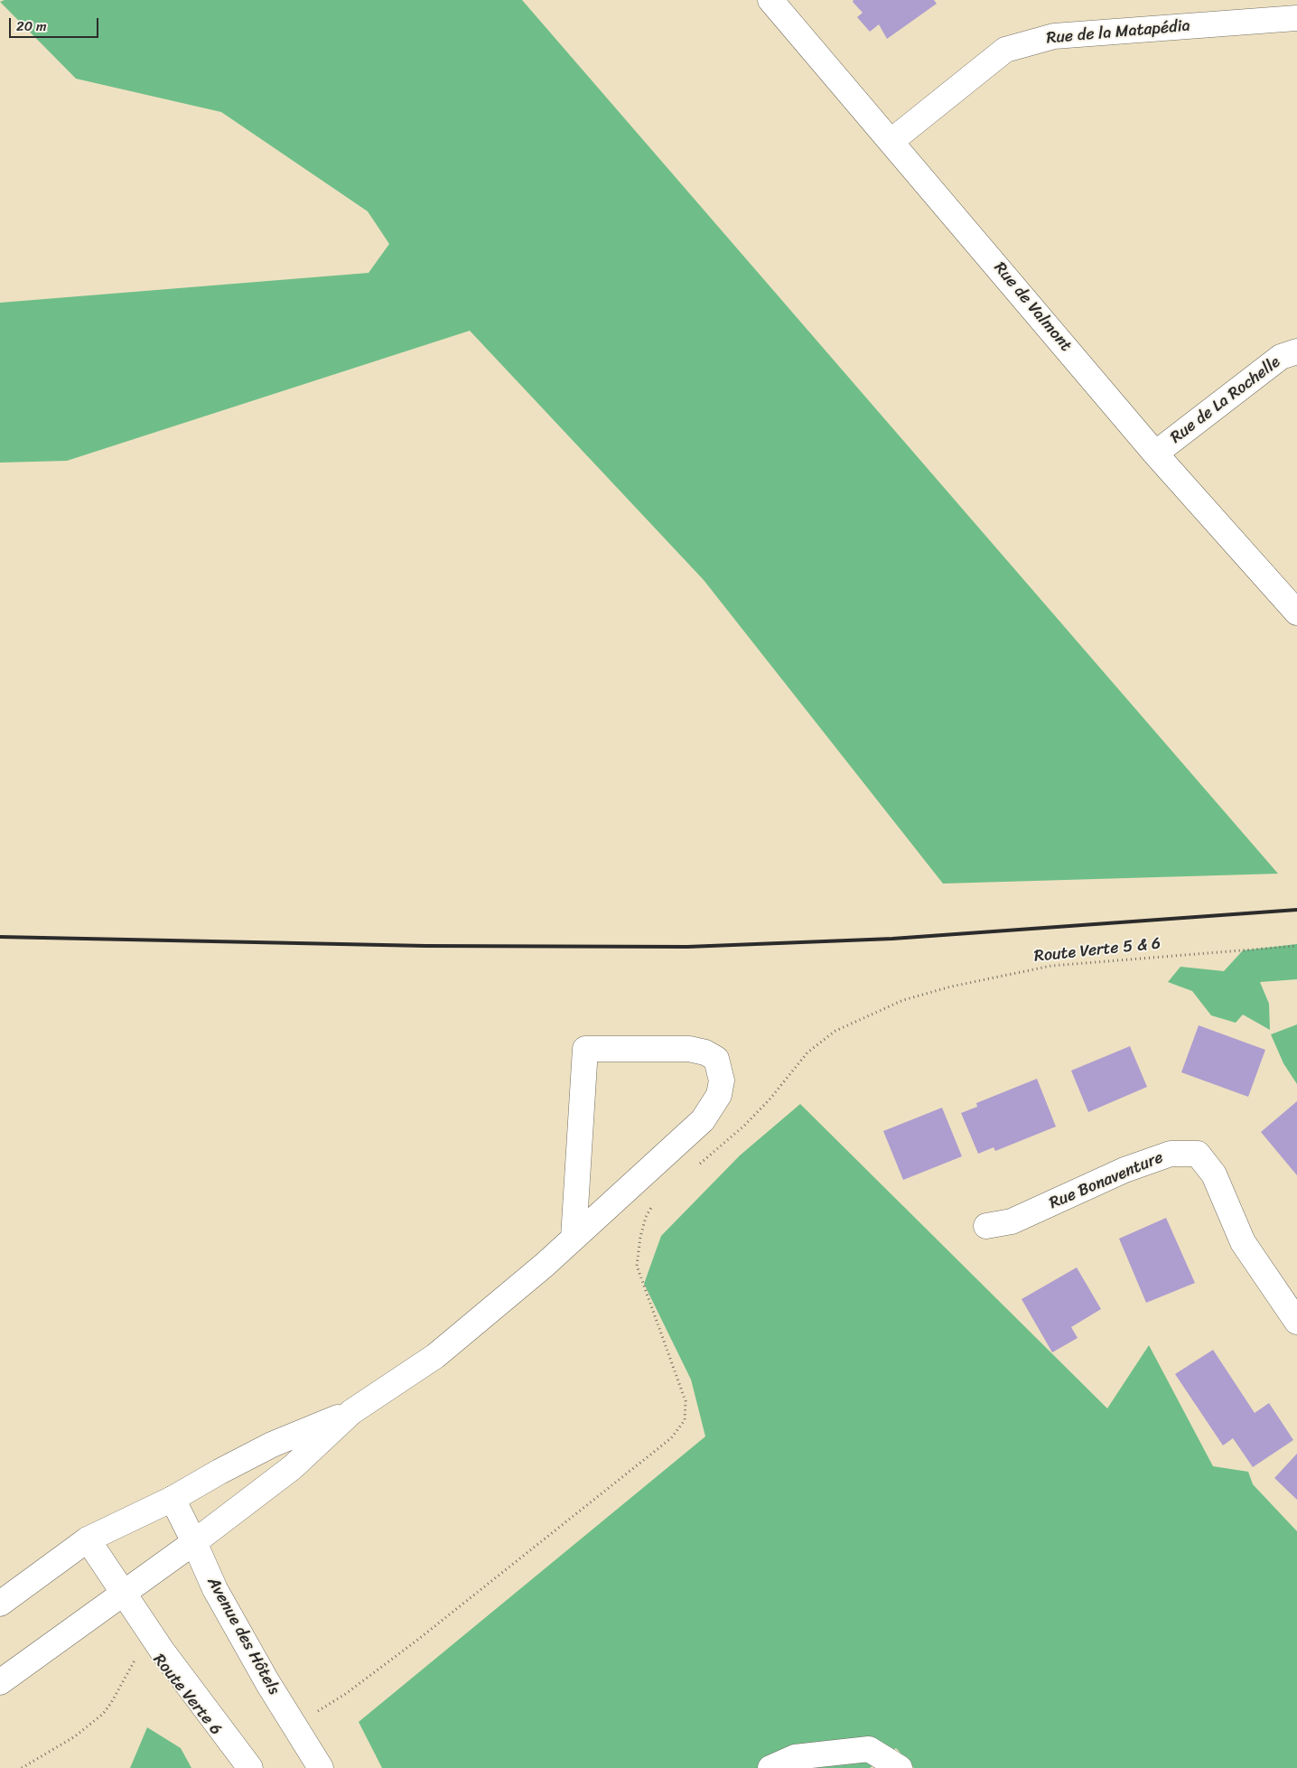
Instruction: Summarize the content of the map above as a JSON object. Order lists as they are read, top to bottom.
{
  "streets": {
    "main road": [
      "Rue de la Matapédia",
      "Rue de Valmont",
      "Rue de La Rochelle",
      "Rue Bonaventure",
      "Avenue des Hôtels"
    ],
    "path": ["Route Verte 5 & 6", "Route Verte 6"]
  },
  "crossings": [
    ["Rue de la Matapédia", "Rue de Valmont"],
    ["Rue de Valmont", "Rue de La Rochelle"]
  ],
  "scale_bar": "20 m"
}
